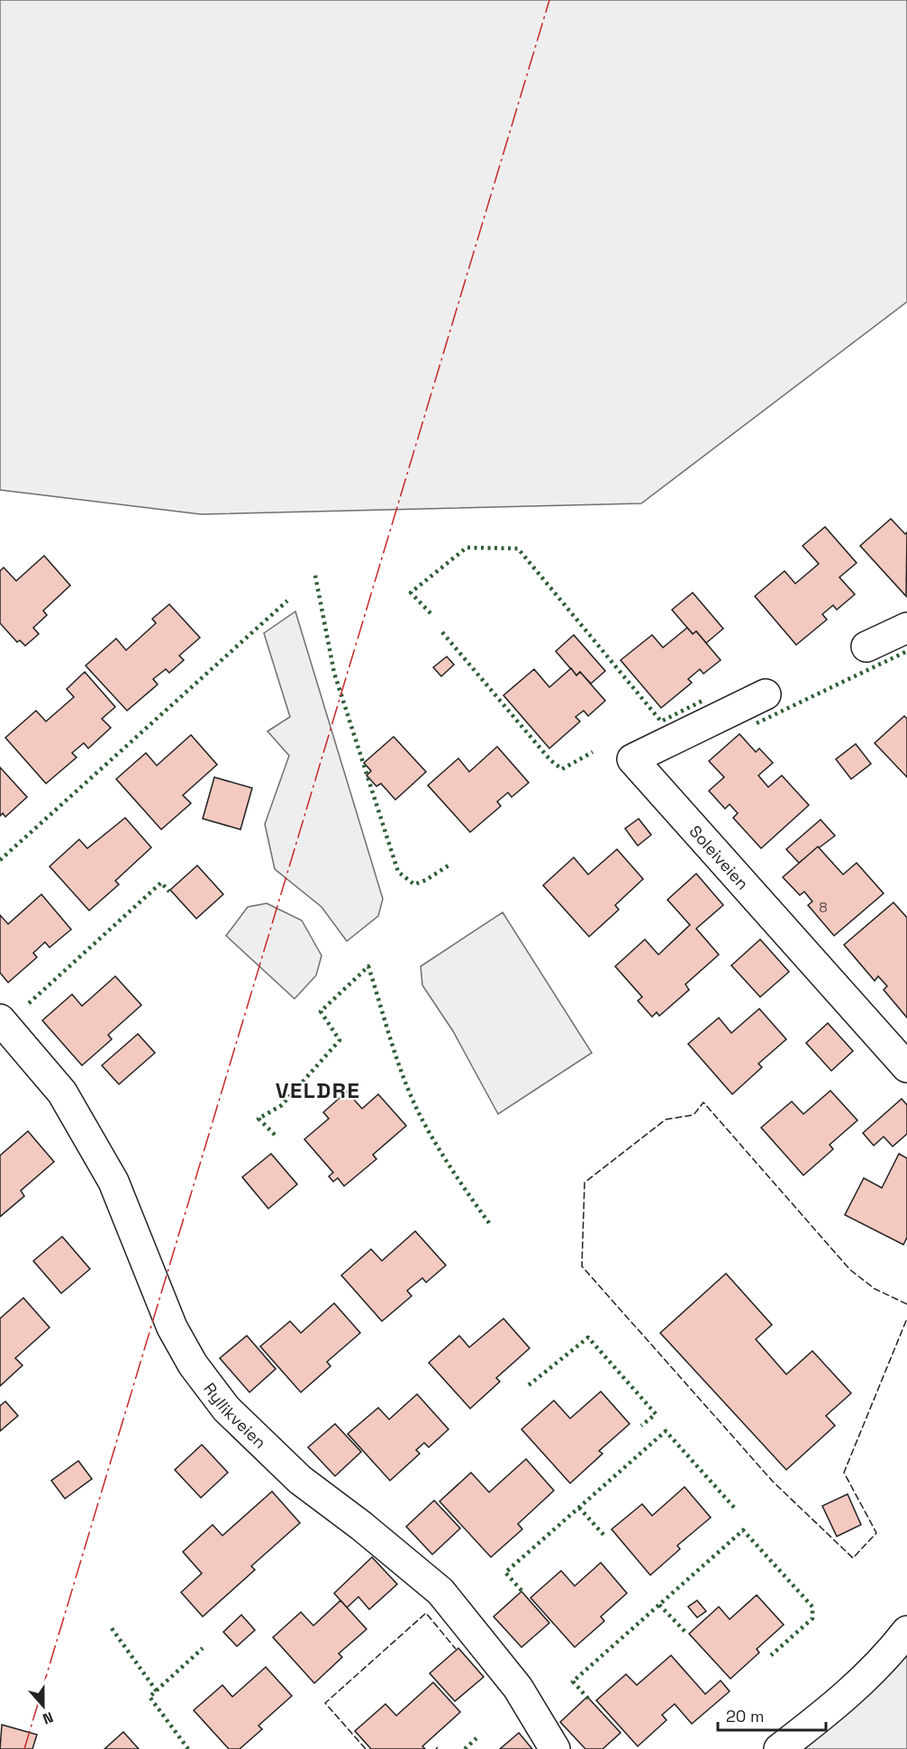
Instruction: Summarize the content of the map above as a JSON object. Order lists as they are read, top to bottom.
{
  "streets": {
    "street": ["Soleiveien", "Ryllikveien"]
  },
  "districts": ["VELDRE"],
  "house_numbers": ["8"],
  "scale_bar": "20 m",
  "north": "bottom"
}
